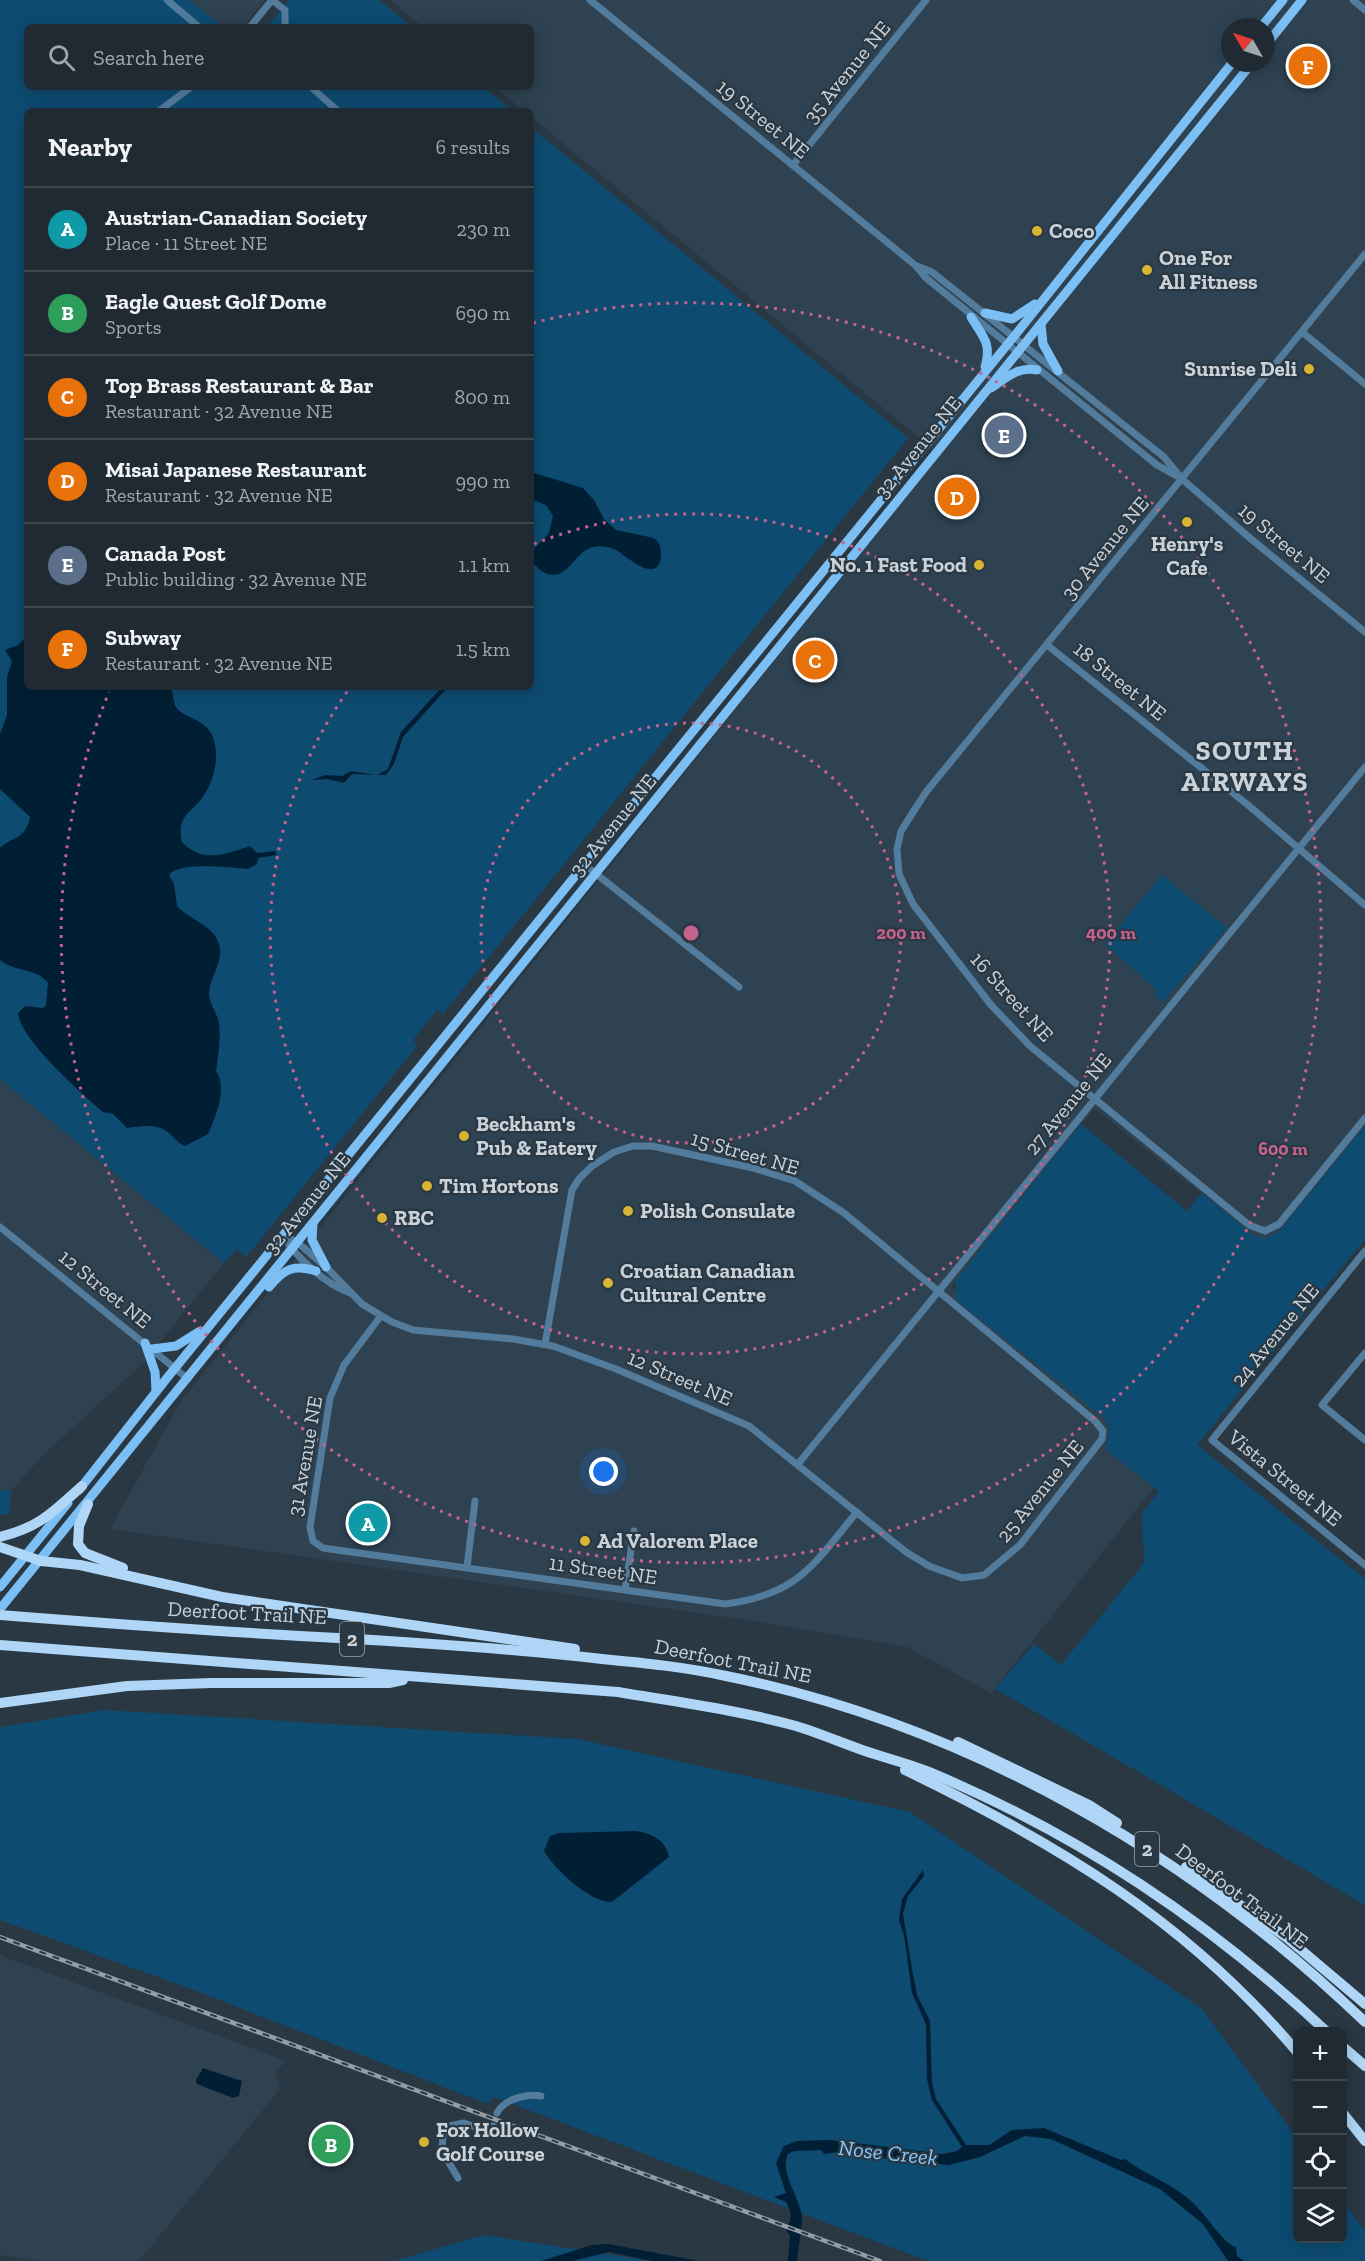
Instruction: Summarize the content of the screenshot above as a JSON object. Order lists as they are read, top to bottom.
{
  "streets": {
    "highway": ["Deerfoot Trail NE", "2"],
    "main road": ["32 Avenue NE"],
    "street": [
      "35 Avenue NE",
      "19 Street NE",
      "30 Avenue NE",
      "18 Street NE",
      "16 Street NE",
      "27 Avenue NE",
      "15 Street NE",
      "12 Street NE",
      "24 Avenue NE",
      "31 Avenue NE",
      "Vista Street NE",
      "25 Avenue NE",
      "11 Street NE"
    ]
  },
  "crossings": [
    ["35 Avenue NE", "19 Street NE"],
    ["19 Street NE", "32 Avenue NE"],
    ["19 Street NE", "30 Avenue NE"],
    ["32 Avenue NE", "12 Street NE"],
    ["30 Avenue NE", "18 Street NE"],
    ["30 Avenue NE", "16 Street NE"],
    ["18 Street NE", "27 Avenue NE"],
    ["16 Street NE", "27 Avenue NE"],
    ["27 Avenue NE", "15 Street NE"],
    ["27 Avenue NE", "12 Street NE"],
    ["15 Street NE", "12 Street NE"],
    ["15 Street NE", "25 Avenue NE"],
    ["12 Street NE", "31 Avenue NE"],
    ["12 Street NE", "25 Avenue NE"],
    ["12 Street NE", "11 Street NE"],
    ["24 Avenue NE", "Vista Street NE"],
    ["31 Avenue NE", "11 Street NE"]
  ],
  "districts": ["SOUTH AIRWAYS"],
  "water": ["Nose Creek"],
  "places": [
    "Coco",
    "One For All Fitness",
    "Sunrise Deli",
    "Henry's Cafe",
    "No. 1 Fast Food",
    "Beckham's Pub & Eatery",
    "Tim Hortons",
    "Polish Consulate",
    "RBC",
    "Croatian Canadian Cultural Centre",
    "Ad Valorem Place",
    "Fox Hollow Golf Course"
  ],
  "north": "top left",
  "page": {
    "search": "Search here",
    "pins": [
      "F",
      "E",
      "D",
      "C",
      "A",
      "B"
    ],
    "heading": ["Nearby", "6 results"],
    "list": [
      {
        "mark": "A",
        "name": "Austrian-Canadian Society",
        "note": "Place · 11 Street NE",
        "value": "230 m"
      },
      {
        "mark": "B",
        "name": "Eagle Quest Golf Dome",
        "note": "Sports",
        "value": "690 m"
      },
      {
        "mark": "C",
        "name": "Top Brass Restaurant & Bar",
        "note": "Restaurant · 32 Avenue NE",
        "value": "800 m"
      },
      {
        "mark": "D",
        "name": "Misai Japanese Restaurant",
        "note": "Restaurant · 32 Avenue NE",
        "value": "990 m"
      },
      {
        "mark": "E",
        "name": "Canada Post",
        "note": "Public building · 32 Avenue NE",
        "value": "1.1 km"
      },
      {
        "mark": "F",
        "name": "Subway",
        "note": "Restaurant · 32 Avenue NE",
        "value": "1.5 km"
      }
    ],
    "map_buttons": ["+", "−"]
  },
  "rings": ["200 m", "400 m", "600 m"]
}
